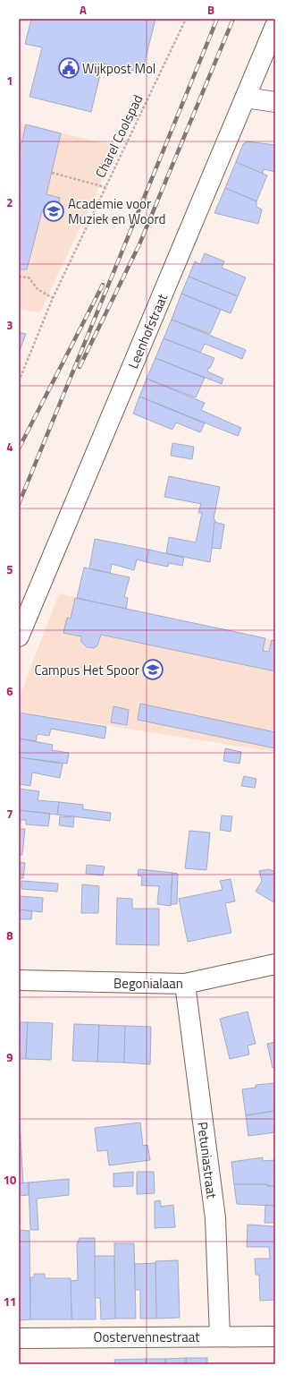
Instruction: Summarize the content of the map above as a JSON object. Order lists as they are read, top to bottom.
{
  "streets": {
    "street": [
      "Leenhofstraat",
      "Begonialaan",
      "Petuniastraat",
      "Oostervennestraat"
    ],
    "path": ["Charel Coolspad"]
  },
  "crossings": [
    ["Begonialaan", "Petuniastraat"],
    ["Petuniastraat", "Oostervennestraat"]
  ],
  "places": {
    "public building": ["Wijkpost Mol"],
    "school or university": ["Academie voor Muziek en Woord", "Campus Het Spoor"]
  },
  "grid": {
    "columns": ["A", "B"],
    "rows": [
      "1",
      "2",
      "3",
      "4",
      "5",
      "6",
      "7",
      "8",
      "9",
      "10",
      "11"
    ]
  }
}
